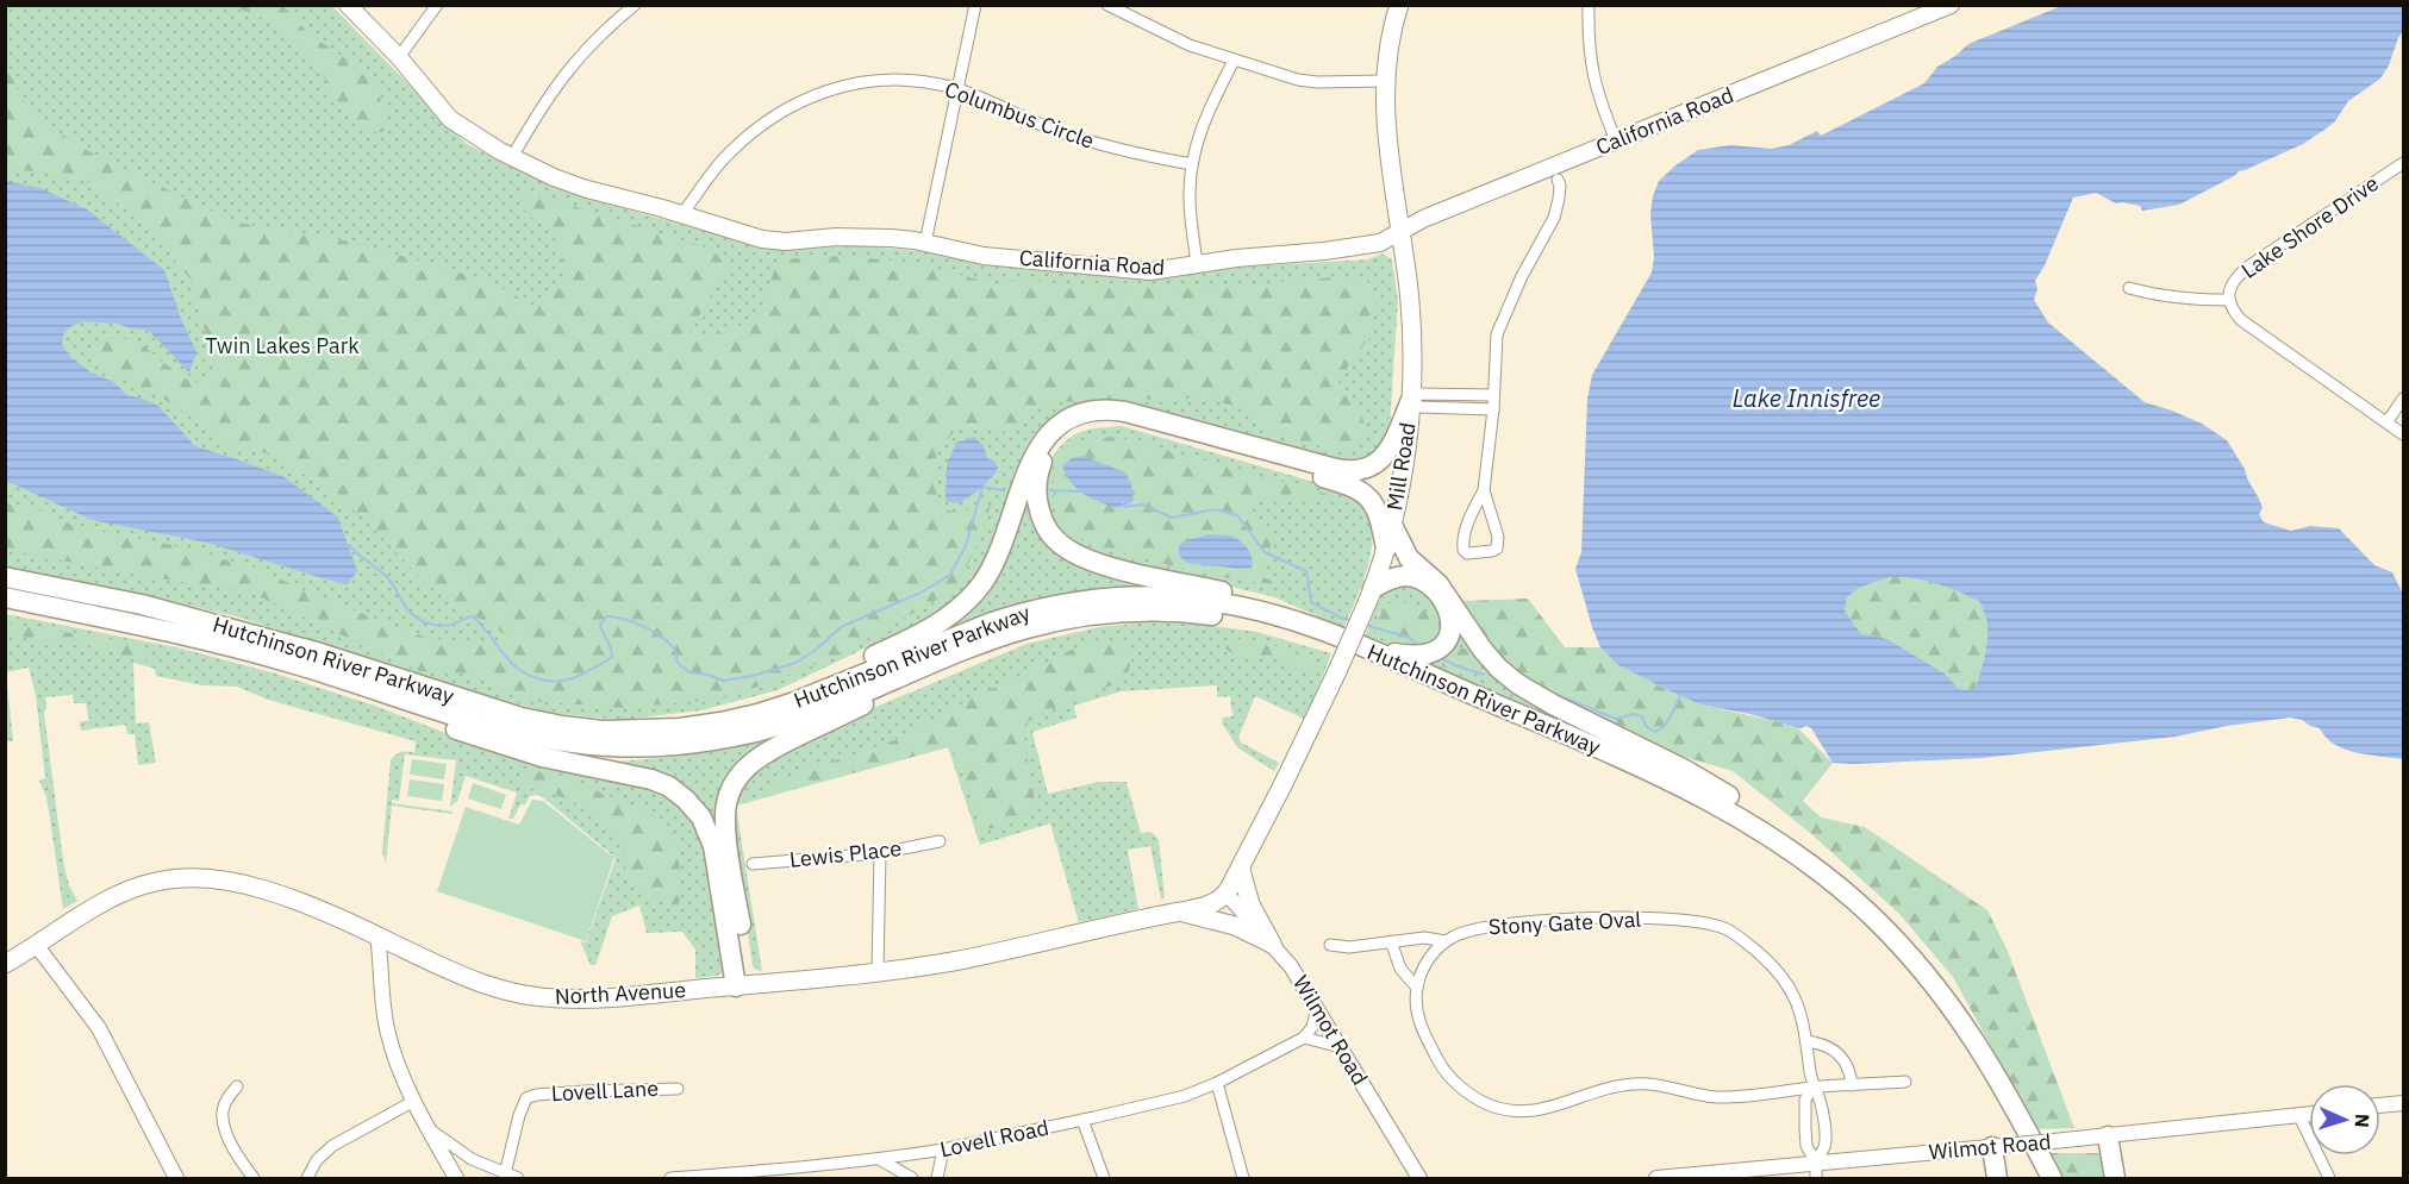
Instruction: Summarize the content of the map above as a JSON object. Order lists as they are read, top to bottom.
{
  "streets": {
    "highway": ["Hutchinson River Parkway"],
    "main road": ["California Road", "Mill Road", "North Avenue"],
    "street": [
      "Columbus Circle",
      "Lake Shore Drive",
      "Lewis Place",
      "Stony Gate Oval",
      "Wilmot Road",
      "Lovell Lane",
      "Lovell Road"
    ]
  },
  "crossings": [
    ["Columbus Circle", "California Road"],
    ["California Road", "Mill Road"],
    ["Mill Road", "North Avenue"],
    ["Mill Road", "Wilmot Road"],
    ["Stony Gate Oval", "Wilmot Road"],
    ["North Avenue", "Wilmot Road"]
  ],
  "water": ["Lake Innisfree"],
  "parks": ["Twin Lakes Park"],
  "north": "right"
}
